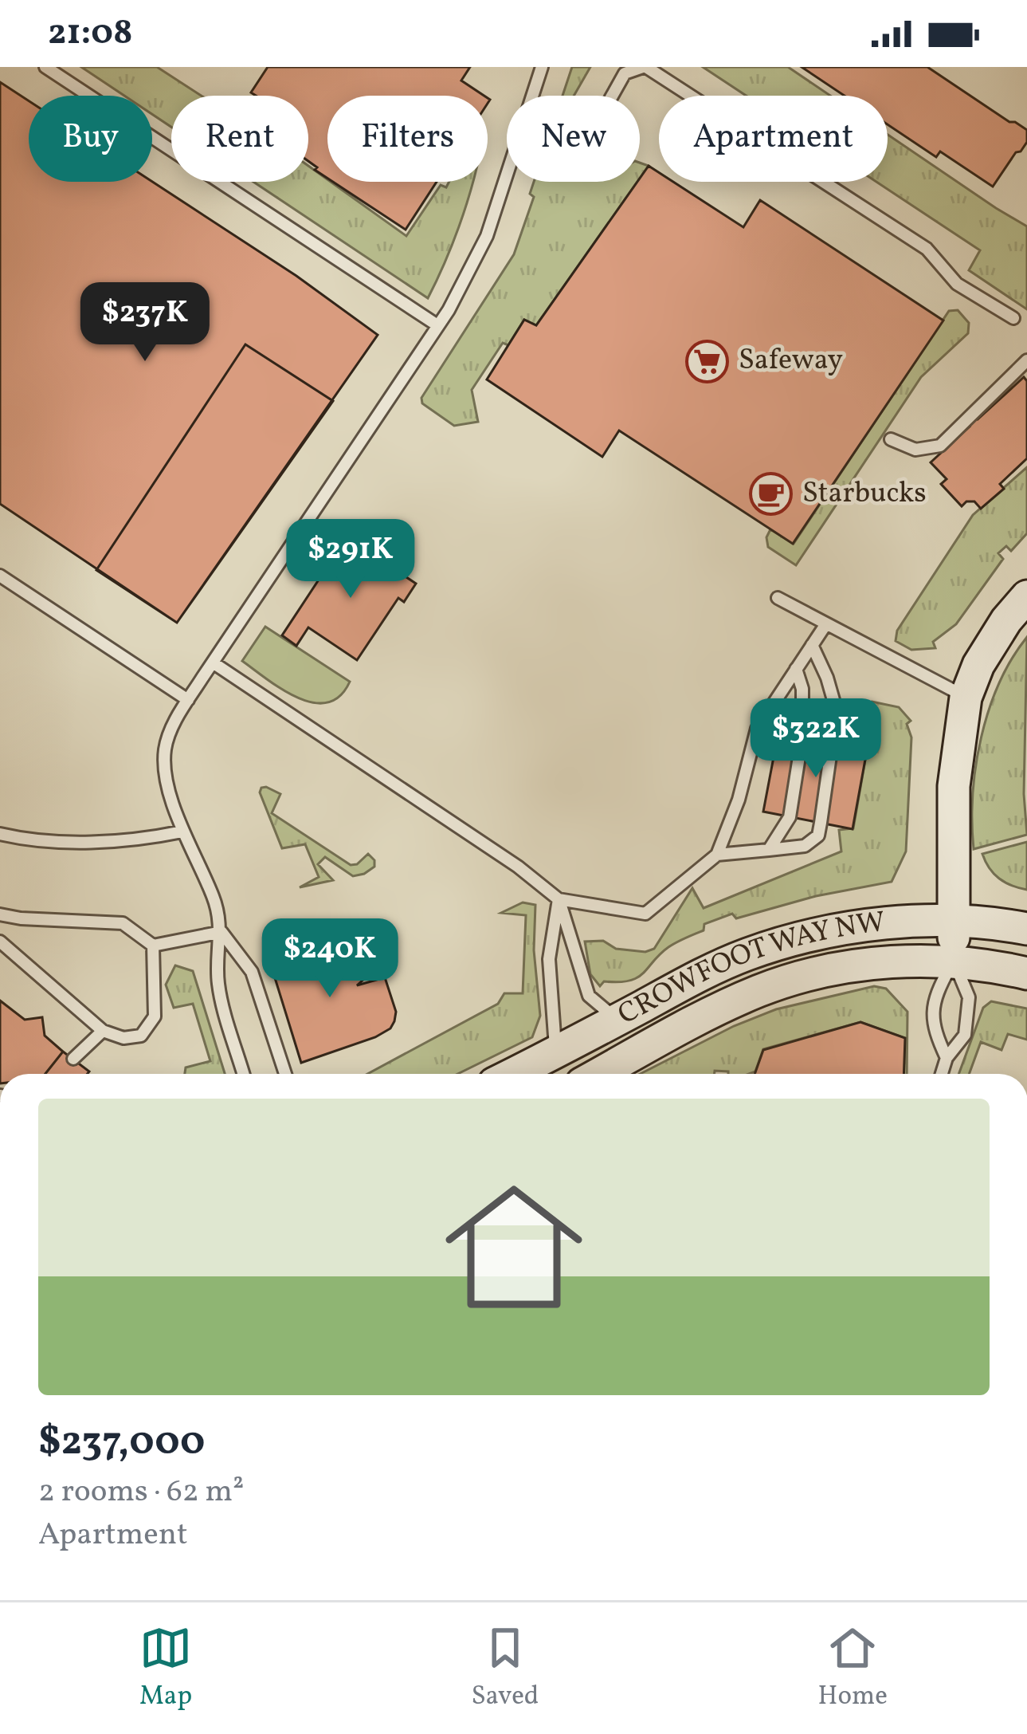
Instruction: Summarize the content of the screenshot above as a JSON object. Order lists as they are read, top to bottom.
{
  "streets": {
    "street": ["CROWFOOT WAY NW"]
  },
  "places": {
    "supermarket": ["Safeway"],
    "cafe": ["Starbucks"]
  },
  "page": {
    "status": "21:08",
    "chip": [
      "Buy",
      "Rent",
      "Filters",
      "New",
      "Apartment"
    ],
    "price": [
      "$237K",
      "$291K",
      "$322K",
      "$240K"
    ],
    "list": [
      {
        "name": "$237,000",
        "note": "2 rooms · 62 m² · Apartment"
      }
    ],
    "tabs": ["Map", "Saved", "Home"]
  }
}
